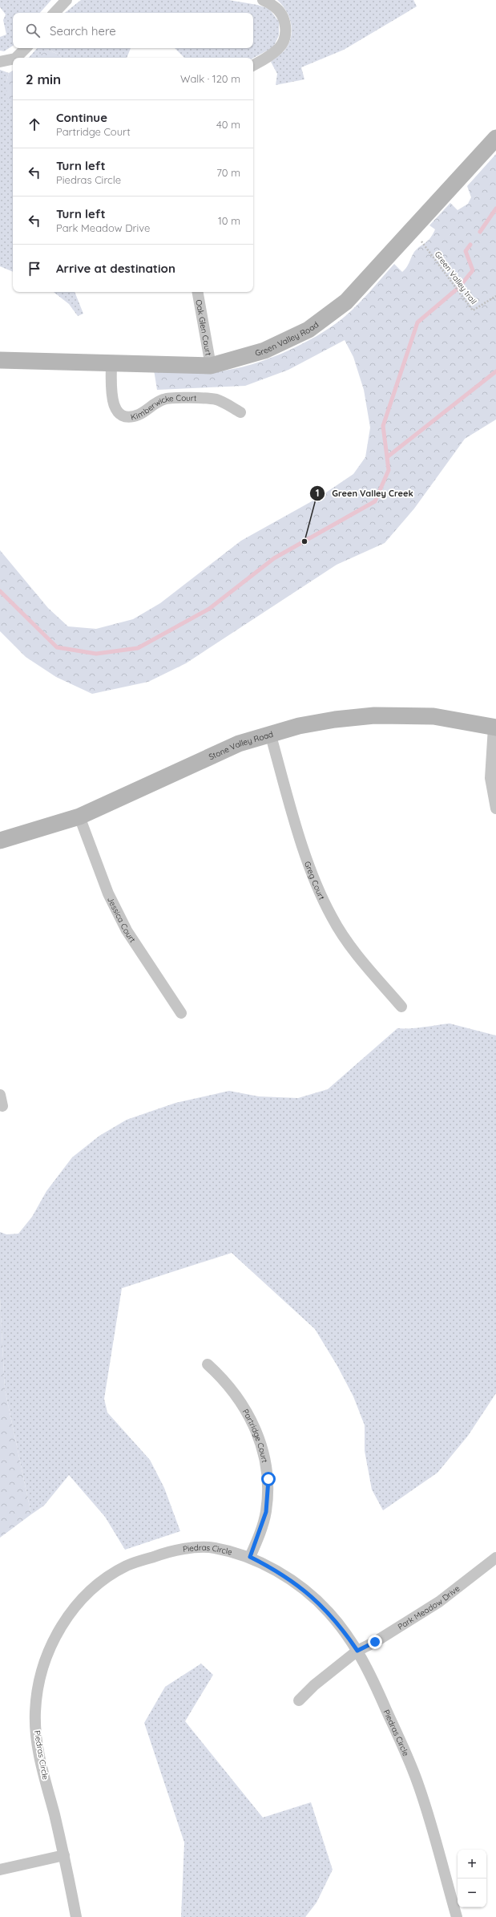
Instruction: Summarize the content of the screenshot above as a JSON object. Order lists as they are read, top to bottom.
{
  "streets": {
    "street": [
      "Oak Glen Court",
      "Green Valley Road",
      "Kimberwicke Court",
      "Stone Valley Road",
      "Greg Court",
      "Jessica Court",
      "Partridge Court",
      "Piedras Circle",
      "Park Meadow Drive"
    ],
    "path": ["Green Valley trail"]
  },
  "crossings": [
    ["Green Valley trail", "Green Valley Road"],
    ["Oak Glen Court", "Green Valley Road"],
    ["Green Valley Road", "Kimberwicke Court"],
    ["Stone Valley Road", "Greg Court"],
    ["Stone Valley Road", "Jessica Court"],
    ["Partridge Court", "Piedras Circle"],
    ["Piedras Circle", "Park Meadow Drive"]
  ],
  "places": ["Green Valley Creek"],
  "page": {
    "search": "Search here",
    "heading": ["2 min", "Walk · 120 m"],
    "list": [
      ["Continue", "Partridge Court", "40 m"],
      ["Turn left", "Piedras Circle", "70 m"],
      ["Turn left", "Park Meadow Drive", "10 m"],
      "Arrive at destination"
    ],
    "map_buttons": ["+", "−"]
  }
}
